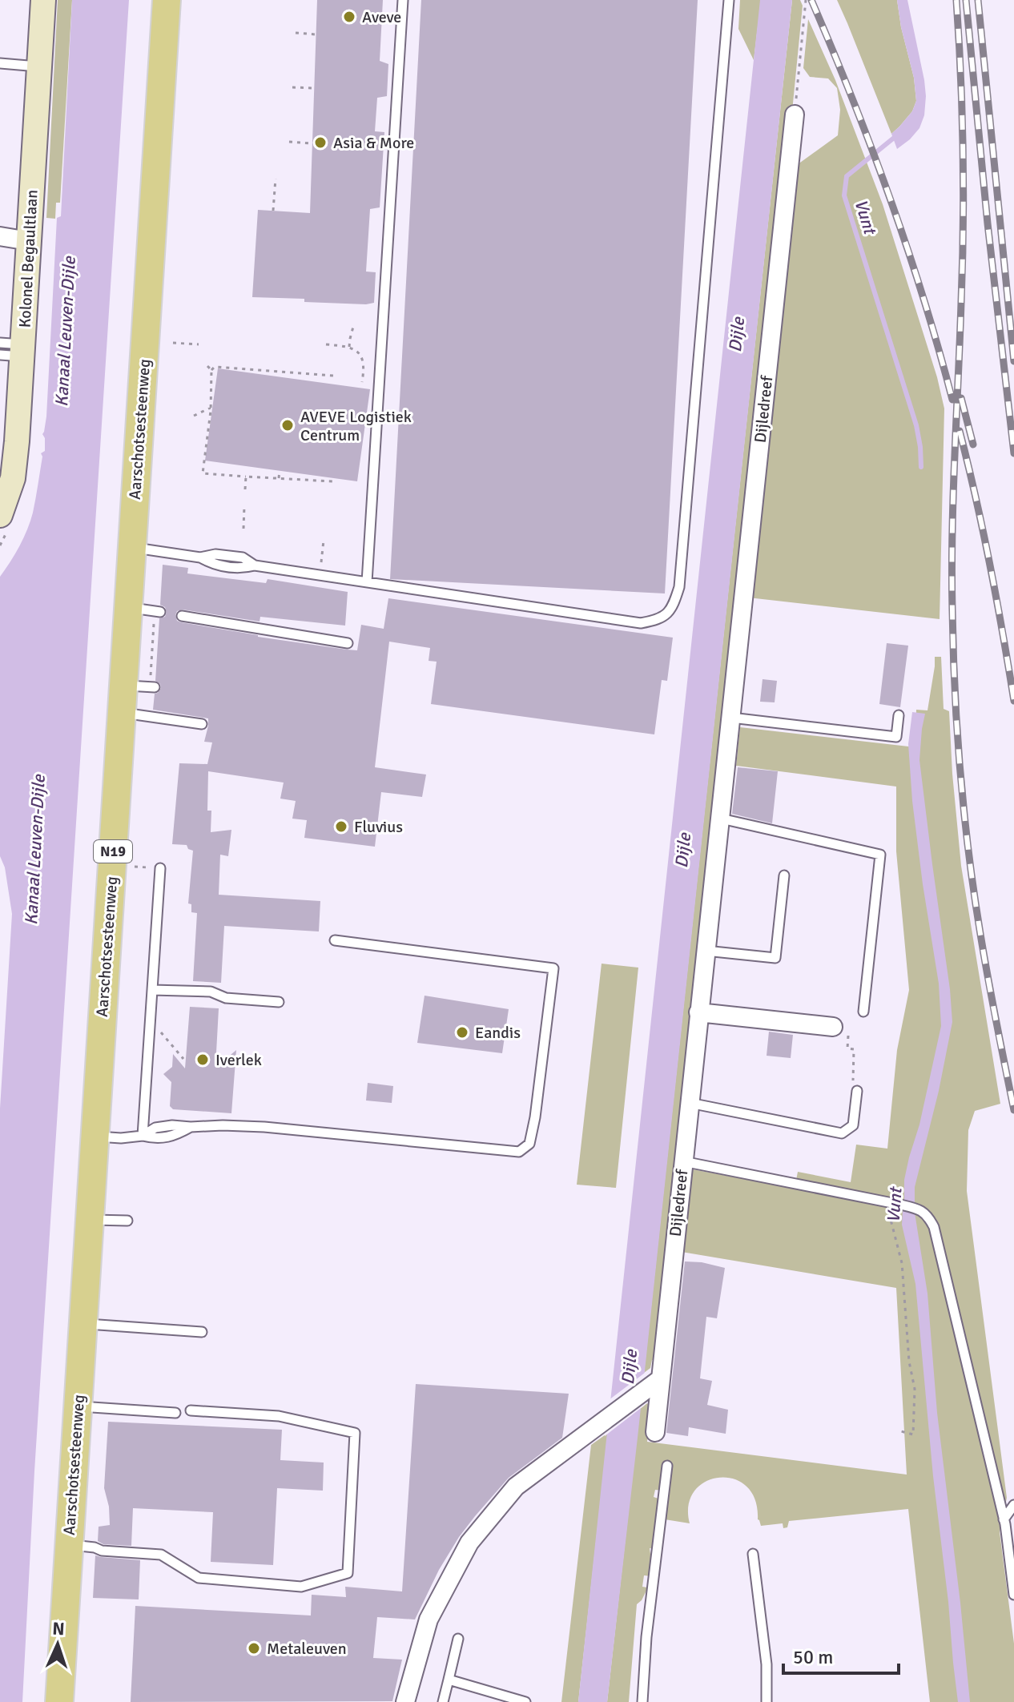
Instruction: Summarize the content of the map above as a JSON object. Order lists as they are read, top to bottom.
{
  "streets": {
    "main road": ["Aarschotsesteenweg", "N19"],
    "street": ["Kolonel Begaultlaan", "Dijledreef"]
  },
  "water": ["Vunt", "Kanaal Leuven-Dijle", "Dijle"],
  "places": [
    "Aveve",
    "Asia & More",
    "AVEVE Logistiek Centrum",
    "Fluvius",
    "Eandis",
    "Iverlek",
    "Metaleuven"
  ],
  "scale_bar": "50 m",
  "north": "top"
}
